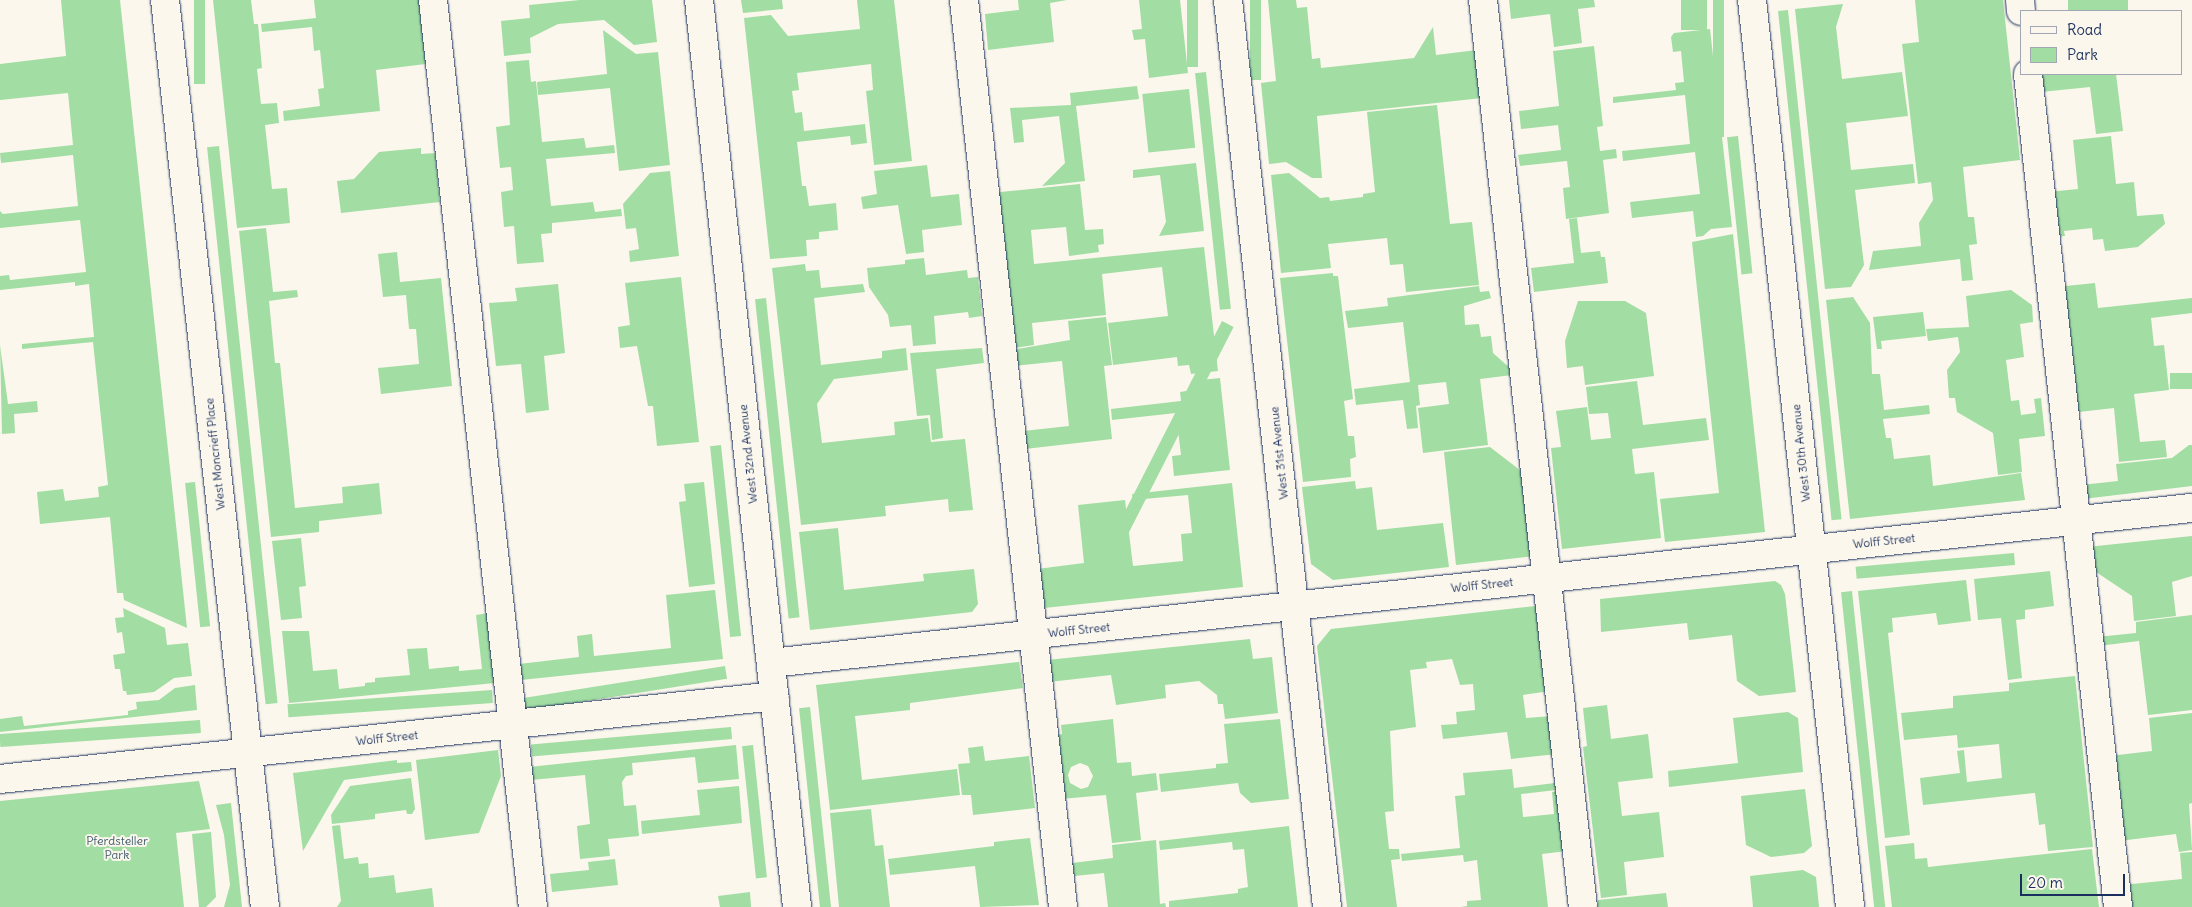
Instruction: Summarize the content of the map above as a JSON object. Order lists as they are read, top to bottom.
{
  "streets": {
    "street": [
      "West 31st Avenue",
      "West 30th Avenue",
      "West Moncrieff Place",
      "West 32nd Avenue",
      "Wolff Street"
    ]
  },
  "crossings": [
    ["West 31st Avenue", "Wolff Street"],
    ["West 30th Avenue", "Wolff Street"],
    ["West Moncrieff Place", "Wolff Street"],
    ["West 32nd Avenue", "Wolff Street"]
  ],
  "parks": ["Pferdsteller Park"],
  "legend": ["Road", "Park"],
  "scale_bar": "20 m"
}
